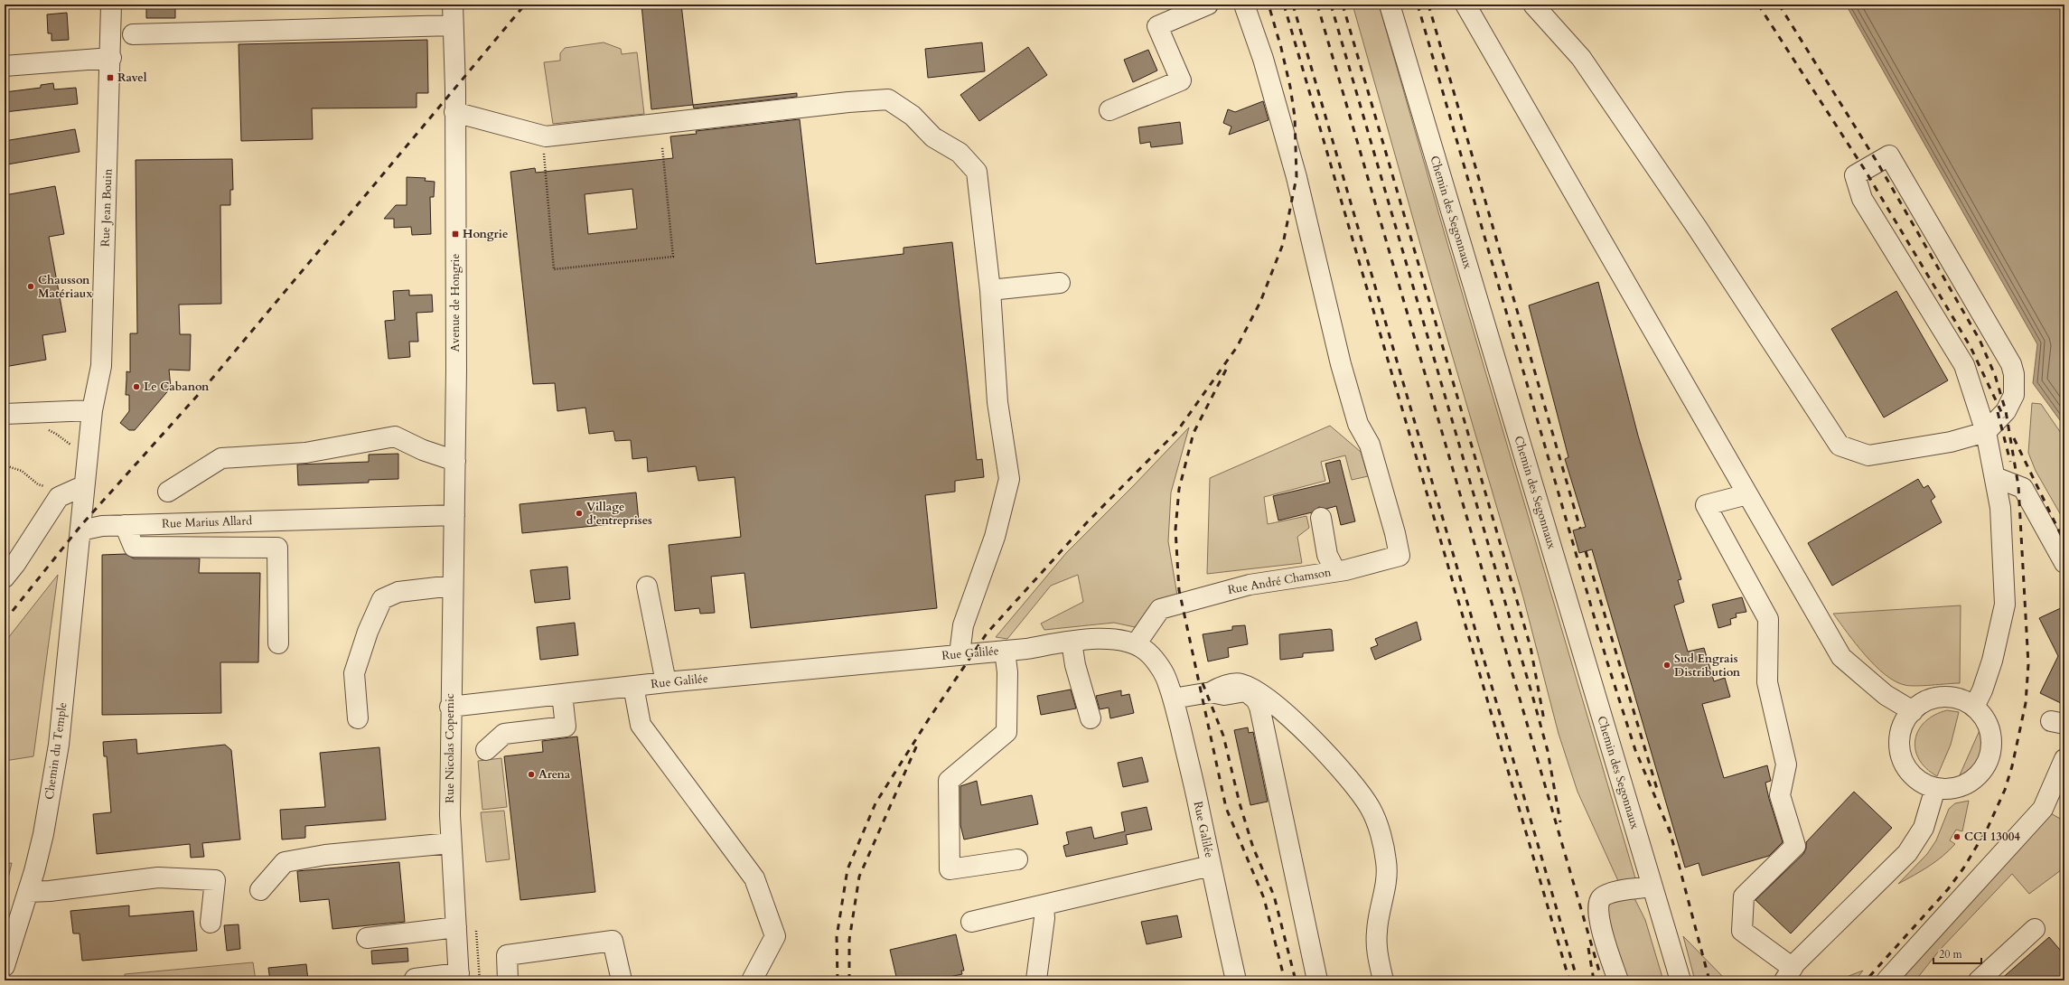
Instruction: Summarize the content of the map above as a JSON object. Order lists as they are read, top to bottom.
{
  "streets": {
    "street": [
      "Rue Jean Bouin",
      "Chemin des Segonnaux",
      "Avenue de Hongrie",
      "Rue Marius Allard",
      "Rue André Chamson",
      "Rue Galilée",
      "Rue Nicolas Copernic",
      "Chemin du Temple"
    ]
  },
  "crossings": [
    ["Avenue de Hongrie", "Rue Marius Allard"],
    ["Avenue de Hongrie", "Rue Nicolas Copernic"],
    ["Rue Marius Allard", "Rue Nicolas Copernic"],
    ["Rue Marius Allard", "Chemin du Temple"],
    ["Rue André Chamson", "Rue Galilée"],
    ["Rue Galilée", "Rue Nicolas Copernic"]
  ],
  "places": {
    "transit": ["Ravel", "Hongrie"],
    "other": [
      "Chausson Matériaux",
      "Le Cabanon",
      "Village d'entreprises",
      "Sud Engrais Distribution",
      "Arena",
      "CCI 13004"
    ]
  },
  "scale_bar": "20 m"
}
